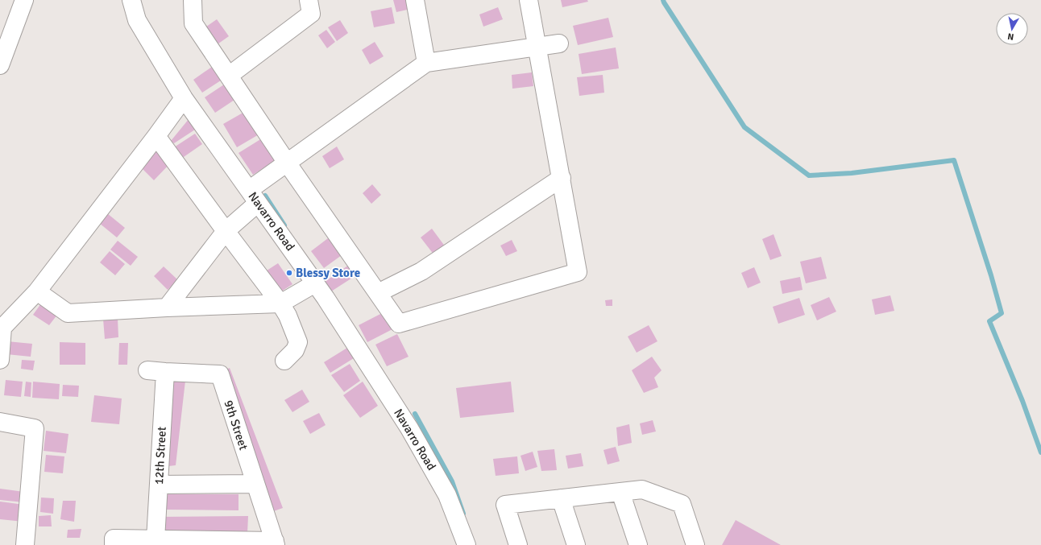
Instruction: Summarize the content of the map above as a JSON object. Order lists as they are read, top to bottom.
{
  "streets": {
    "street": ["Navarro Road", "9th Street", "12th Street"]
  },
  "crossings": [
    ["9th Street", "12th Street"]
  ],
  "places": ["Blessy Store"],
  "north": "bottom"
}
